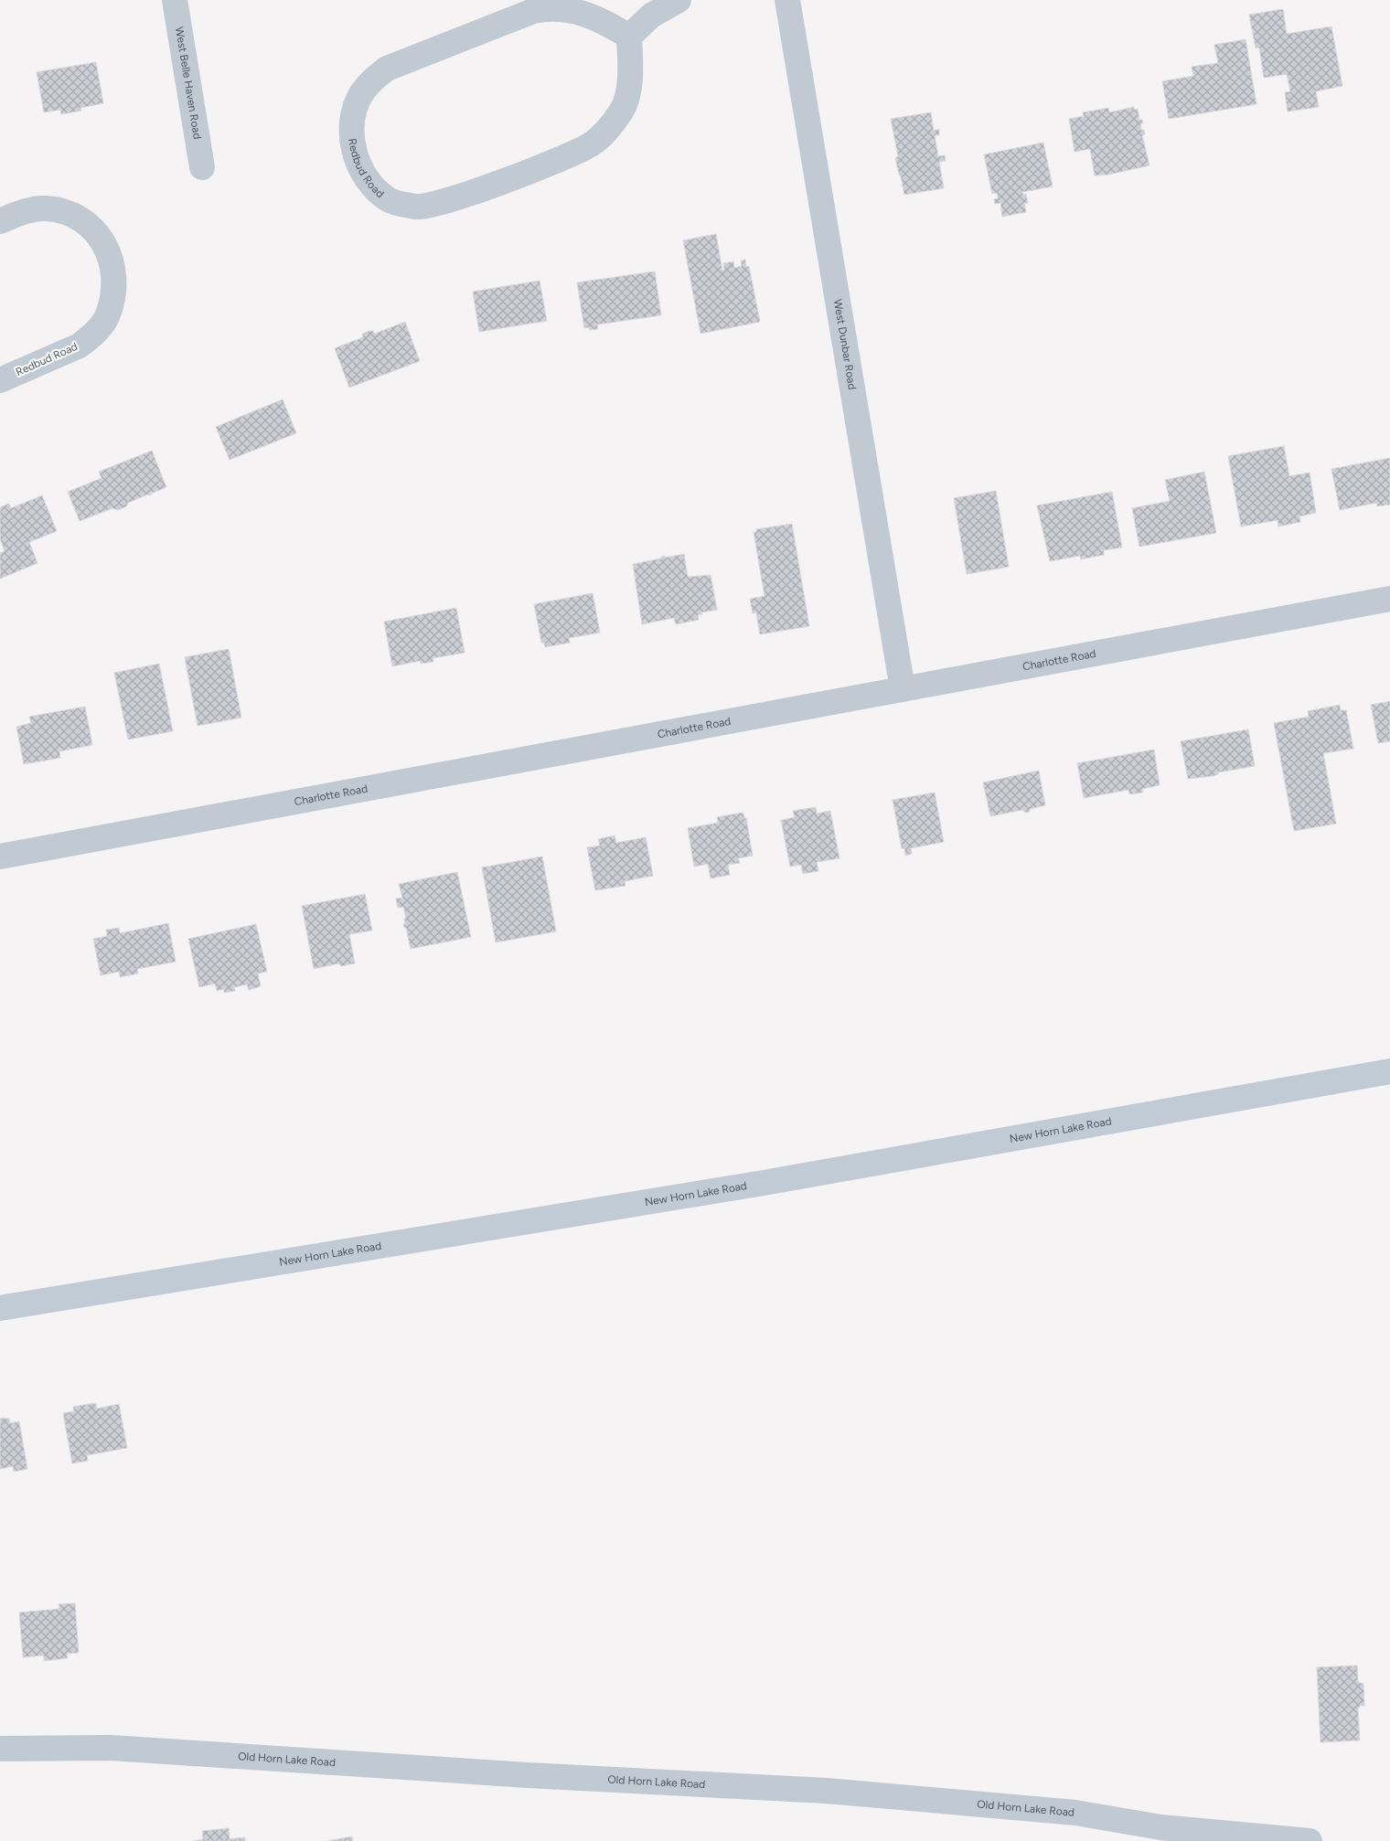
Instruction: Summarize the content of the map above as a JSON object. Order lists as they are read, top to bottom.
{
  "streets": {
    "main road": ["New Horn Lake Road"],
    "street": [
      "West Belle Haven Road",
      "Redbud Road",
      "West Dunbar Road",
      "Charlotte Road",
      "Old Horn Lake Road"
    ]
  },
  "crossings": [
    ["West Dunbar Road", "Charlotte Road"]
  ]
}
